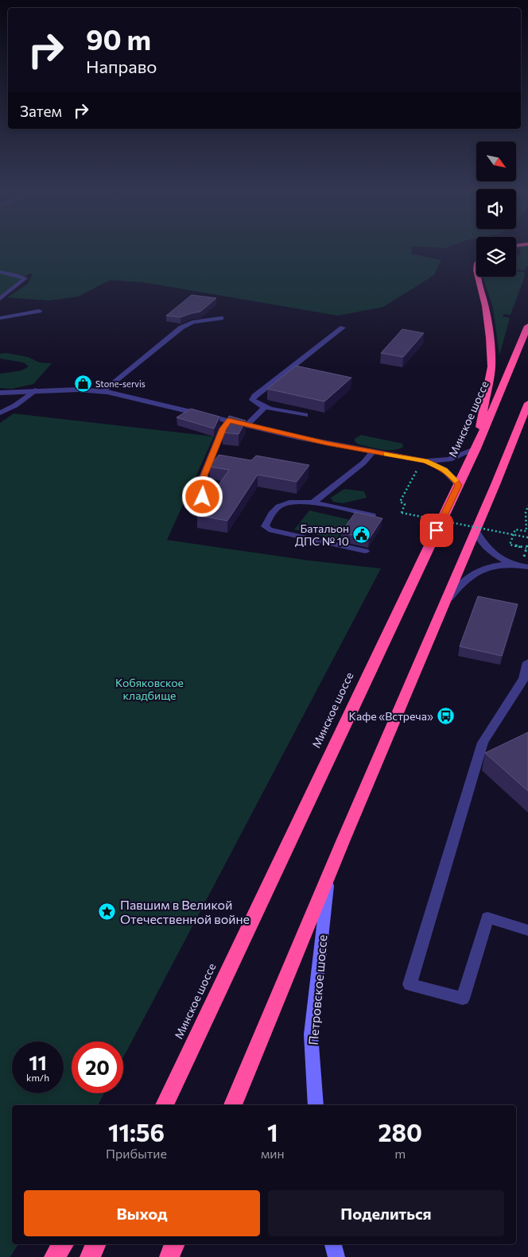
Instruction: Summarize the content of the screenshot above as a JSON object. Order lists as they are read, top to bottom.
{
  "streets": {
    "highway": ["Минское шоссе"],
    "main road": ["Петровское шоссе"]
  },
  "parks": ["Кобяковское кладбище"],
  "places": {
    "shop": ["Stone-servis"],
    "public building": ["Батальон ДПС № 10"],
    "bus stop": ["Кафе «Встреча»"],
    "place": ["Павшим в Великой Отечественной войне"]
  },
  "north": "bottom right",
  "page": {
    "turn": ["90 m", "Направо"],
    "then": "Затем",
    "speed": "11 km/h",
    "limit": "20",
    "eta": [
      "11:56",
      "Прибытие",
      "1",
      "мин",
      "280",
      "m"
    ],
    "buttons": ["Выход", "Поделиться"]
  }
}
